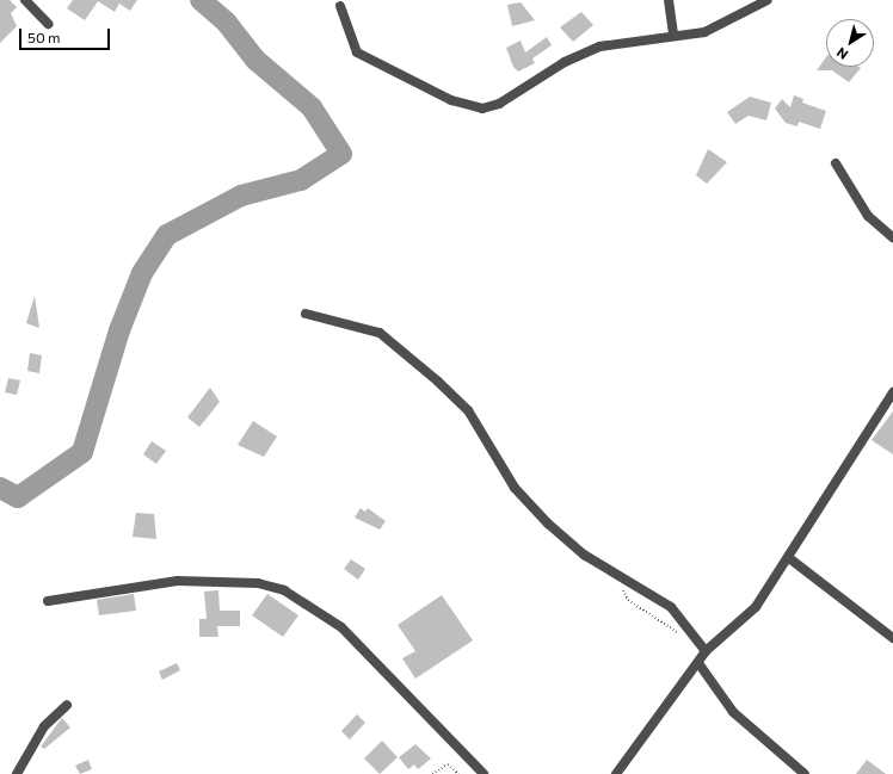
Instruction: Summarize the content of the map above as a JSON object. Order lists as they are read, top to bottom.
{
  "scale_bar": "50 m",
  "north": "bottom left"
}
